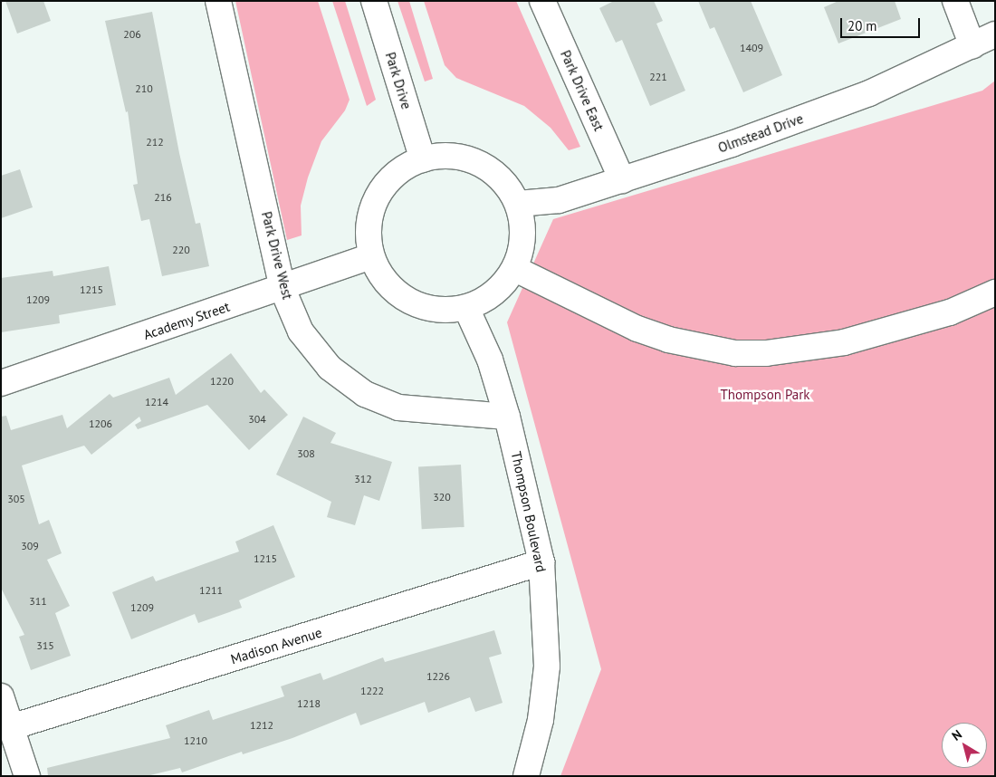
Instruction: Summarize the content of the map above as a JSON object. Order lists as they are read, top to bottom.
{
  "streets": {
    "street": [
      "Park Drive",
      "Park Drive East",
      "Olmstead Drive",
      "Park Drive West",
      "Academy Street",
      "Thompson Boulevard",
      "Madison Avenue"
    ]
  },
  "crossings": [
    ["Park Drive", "Olmstead Drive"],
    ["Park Drive", "Academy Street"],
    ["Park Drive", "Thompson Boulevard"],
    ["Park Drive East", "Olmstead Drive"],
    ["Olmstead Drive", "Academy Street"],
    ["Olmstead Drive", "Thompson Boulevard"],
    ["Park Drive West", "Academy Street"],
    ["Park Drive West", "Thompson Boulevard"],
    ["Academy Street", "Thompson Boulevard"],
    ["Thompson Boulevard", "Madison Avenue"]
  ],
  "parks": ["Thompson Park"],
  "house_numbers": [
    "206",
    "1409",
    "221",
    "210",
    "212",
    "216",
    "220",
    "1215",
    "1209",
    "1220",
    "1214",
    "304",
    "1206",
    "308",
    "312",
    "320",
    "305",
    "309",
    "1215",
    "1211",
    "311",
    "1209",
    "315",
    "1226",
    "1222",
    "1218",
    "1212",
    "1210"
  ],
  "scale_bar": "20 m",
  "north": "top left"
}
